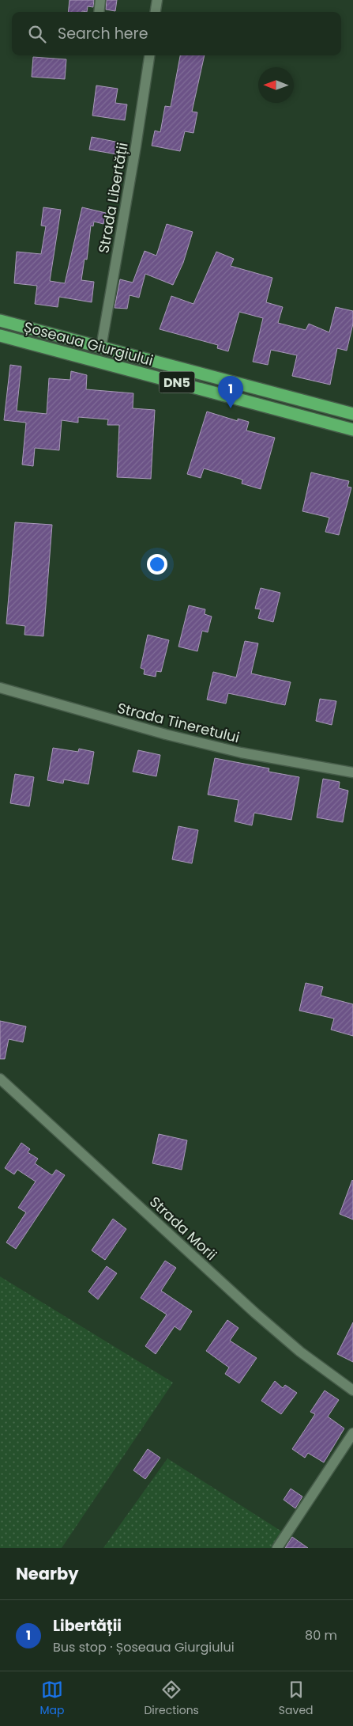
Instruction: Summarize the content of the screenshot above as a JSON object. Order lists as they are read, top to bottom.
{
  "streets": {
    "highway": ["Șoseaua Giurgiului", "DN5"],
    "street": ["Strada Libertății", "Strada Tineretului", "Strada Morii"]
  },
  "crossings": [
    ["Strada Libertății", "Șoseaua Giurgiului"]
  ],
  "north": "left",
  "page": {
    "search": "Search here",
    "pins": "1",
    "heading": "Nearby",
    "list": [
      {
        "mark": "1",
        "name": "Libertății",
        "note": "Bus stop · Șoseaua Giurgiului",
        "value": "80 m"
      }
    ],
    "nav": ["Map", "Directions", "Saved"]
  }
}
